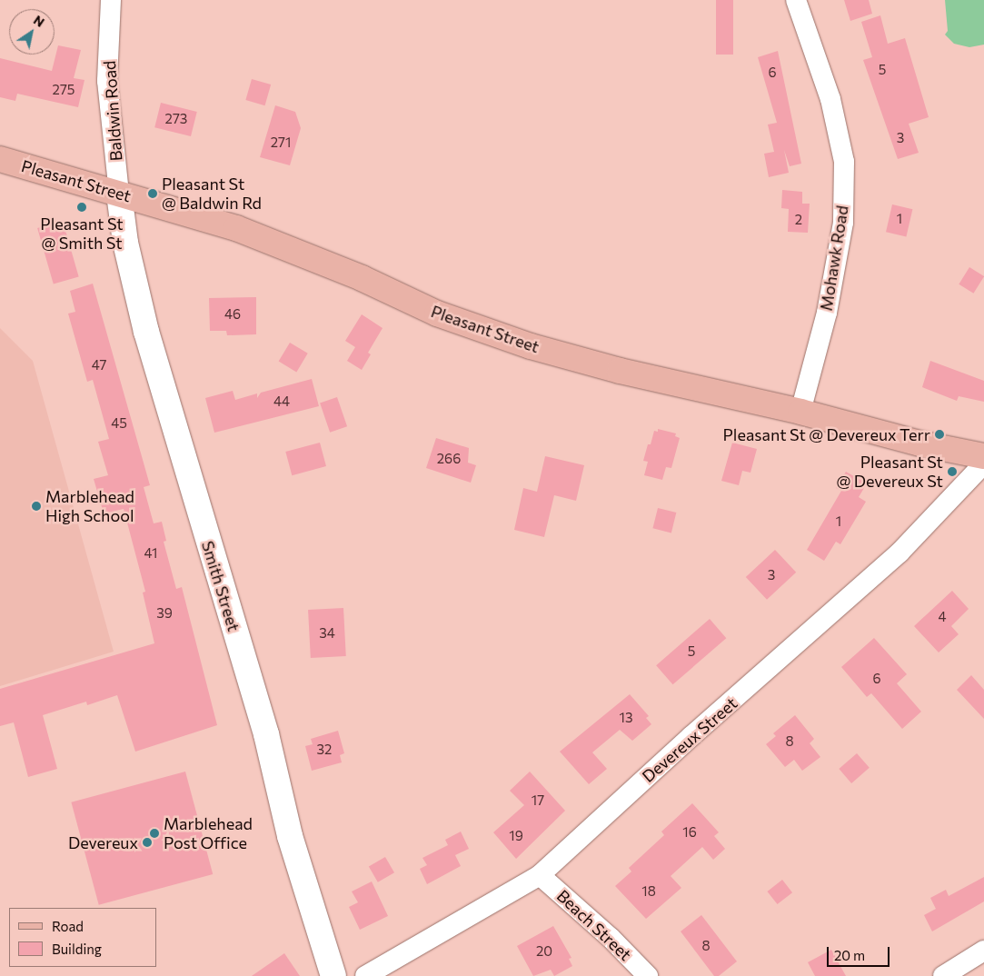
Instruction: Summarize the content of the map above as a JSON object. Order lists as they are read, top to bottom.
{
  "streets": {
    "main road": ["Pleasant Street"],
    "street": [
      "Baldwin Road",
      "Mohawk Road",
      "Smith Street",
      "Devereux Street",
      "Beach Street"
    ]
  },
  "crossings": [
    ["Baldwin Road", "Pleasant Street"],
    ["Baldwin Road", "Smith Street"],
    ["Pleasant Street", "Mohawk Road"],
    ["Pleasant Street", "Smith Street"],
    ["Devereux Street", "Beach Street"]
  ],
  "places": [
    "Pleasant St @ Baldwin Rd",
    "Pleasant St @ Smith St",
    "Pleasant St @ Devereux Terr",
    "Pleasant St @ Devereux St",
    "Marblehead High School",
    "Marblehead Post Office",
    "Devereux"
  ],
  "house_numbers": [
    "5",
    "6",
    "275",
    "273",
    "3",
    "271",
    "1",
    "2",
    "46",
    "47",
    "44",
    "45",
    "266",
    "1",
    "41",
    "3",
    "39",
    "4",
    "34",
    "5",
    "6",
    "13",
    "8",
    "32",
    "17",
    "16",
    "19",
    "18",
    "8",
    "20"
  ],
  "legend": ["Road", "Building"],
  "scale_bar": "20 m",
  "north": "top right"
}
